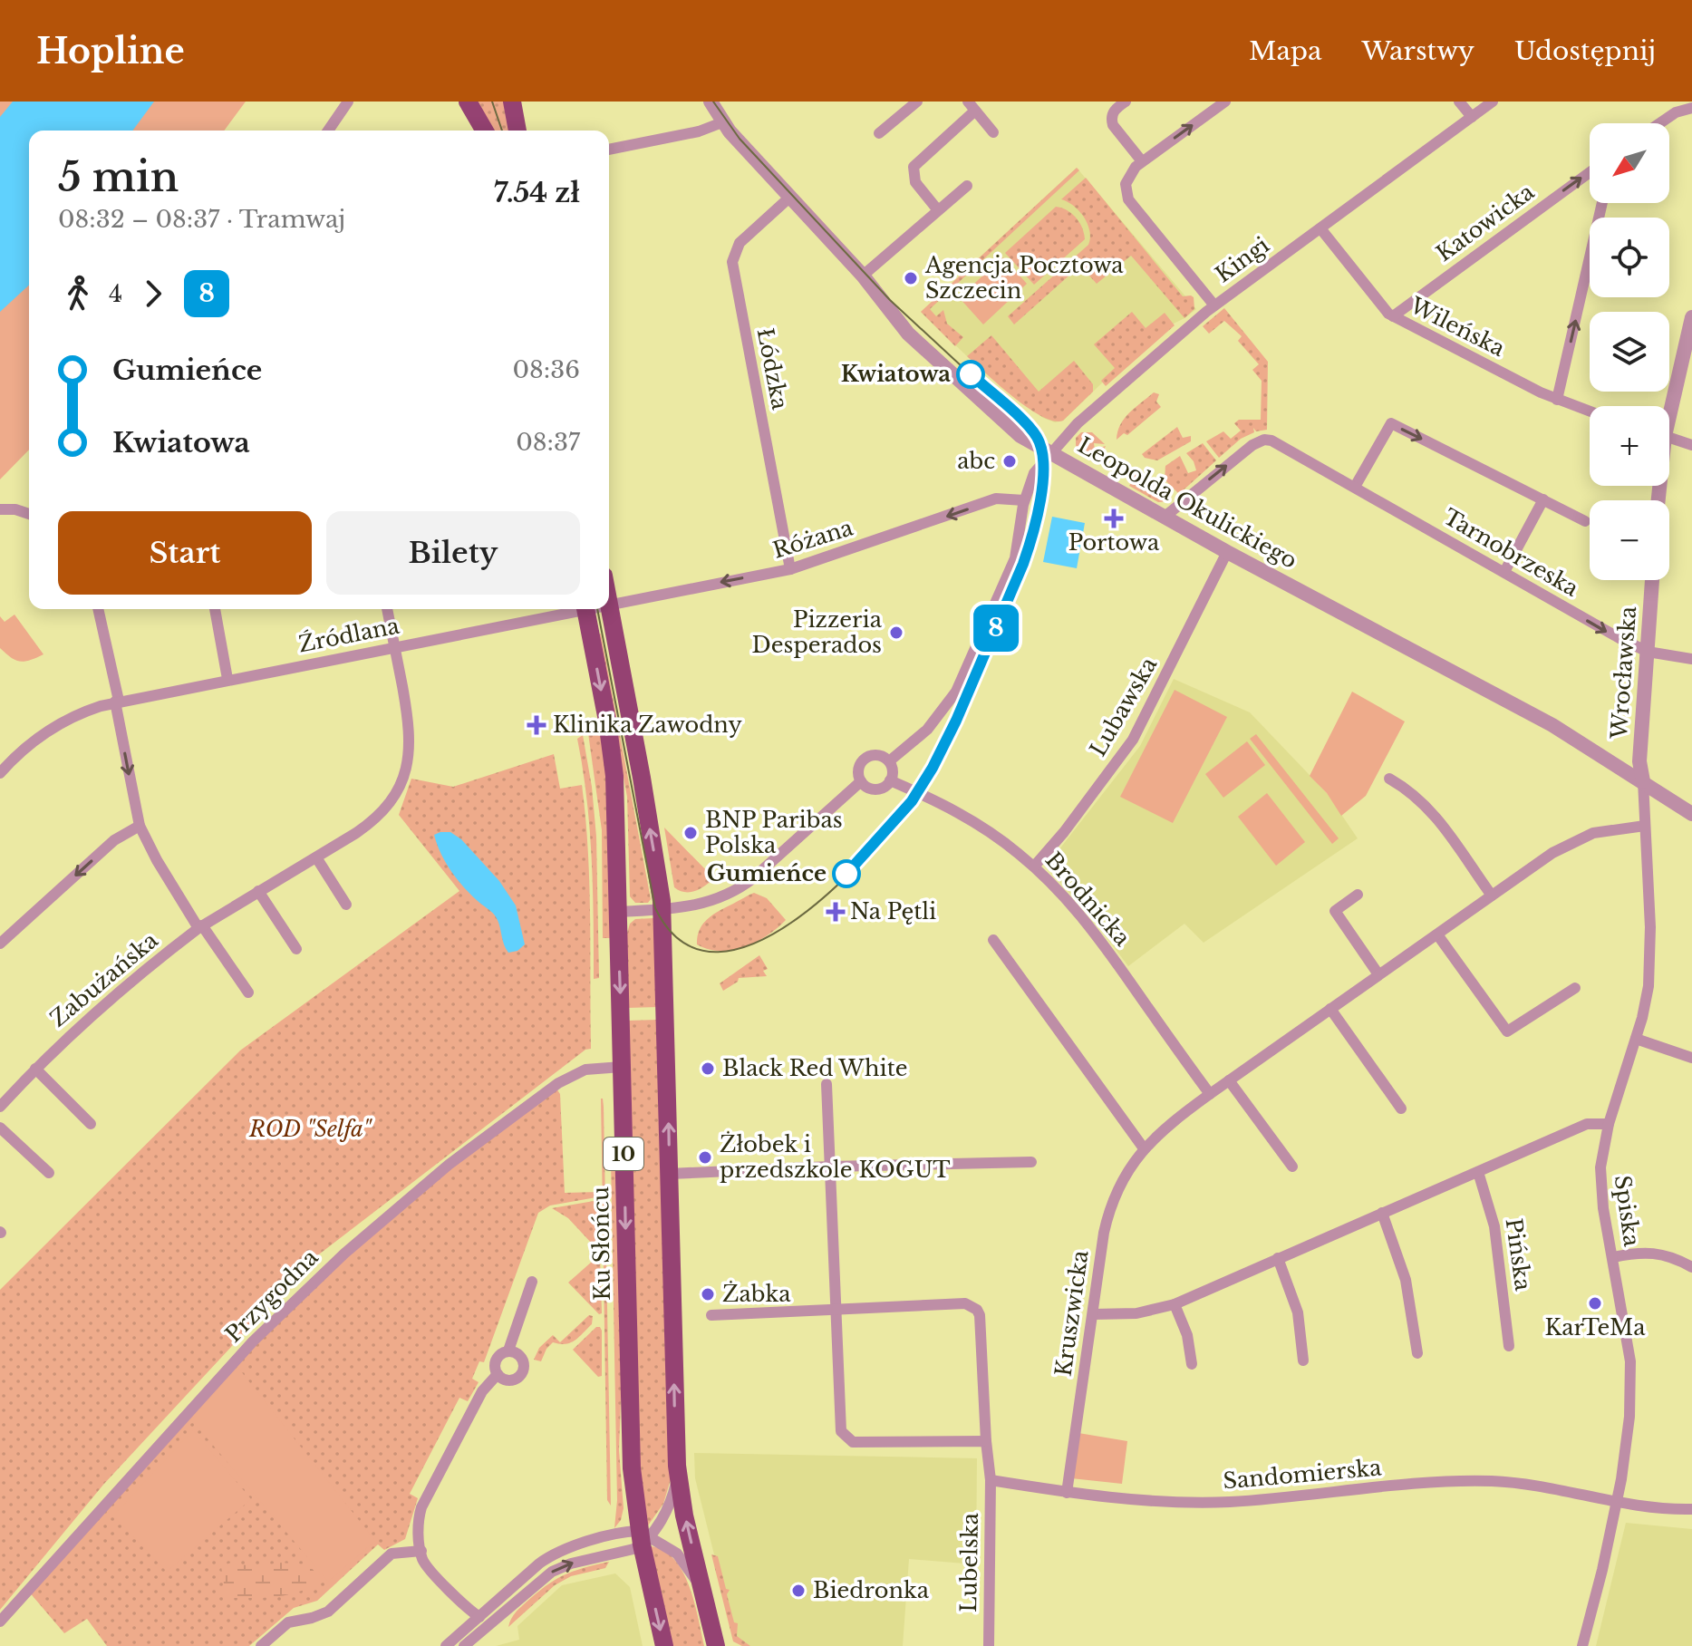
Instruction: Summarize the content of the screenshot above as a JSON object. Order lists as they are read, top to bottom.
{
  "streets": {
    "main road": ["10", "Ku Słońcu"],
    "street": [
      "Katowicka",
      "Kingi",
      "Wileńska",
      "Łódzka",
      "Leopolda Okulickiego",
      "Różana",
      "Tarnobrzeska",
      "Źródlana",
      "Wrocławska",
      "Lubawska",
      "Brodnicka",
      "Zabużańska",
      "Spiska",
      "Pińska",
      "Przygodna",
      "Kruszwicka",
      "Sandomierska",
      "Lubelska"
    ]
  },
  "crossings": [
    ["Katowicka", "Wileńska"],
    ["Kingi", "Wileńska"],
    ["Kingi", "Leopolda Okulickiego"],
    ["Łódzka", "Leopolda Okulickiego"],
    ["Łódzka", "Różana"],
    ["Leopolda Okulickiego", "Tarnobrzeska"],
    ["Leopolda Okulickiego", "Wrocławska"],
    ["Leopolda Okulickiego", "Lubawska"],
    ["Leopolda Okulickiego", "Spiska"],
    ["Różana", "10"],
    ["Tarnobrzeska", "Wrocławska"],
    ["Źródlana", "Zabużańska"],
    ["Wrocławska", "Spiska"],
    ["Lubawska", "Brodnicka"],
    ["Brodnicka", "Kruszwicka"],
    ["Spiska", "Kruszwicka"],
    ["Spiska", "Sandomierska"],
    ["Ku Słońcu", "Przygodna"],
    ["Kruszwicka", "Sandomierska"],
    ["Sandomierska", "Lubelska"]
  ],
  "one_way": ["Katowicka", "Różana", "Tarnobrzeska"],
  "parks": ["ROD \"Selfa\""],
  "places": {
    "other": [
      "Agencja Pocztowa Szczecin",
      "Kwiatowa",
      "abc",
      "Pizzeria Desperados",
      "BNP Paribas Polska",
      "Gumieńce",
      "Black Red White",
      "Żłobek i przedszkole KOGUT",
      "Żabka",
      "KarTeMa",
      "Biedronka"
    ],
    "health": ["Portowa", "Klinika Zawodny", "Na Pętli"]
  },
  "lines": ["tram line 8"],
  "north": "bottom left",
  "page": {
    "header": "Hopline",
    "nav": ["Mapa", "Warstwy", "Udostępnij"],
    "on_map": "8",
    "map_buttons": ["+", "−"],
    "heading": ["5 min", "08:32 – 08:37 · Tramwaj", "7.54 zł"],
    "legs": ["4", "8"],
    "list": [
      {
        "name": "Gumieńce",
        "value": "08:36"
      },
      {
        "name": "Kwiatowa",
        "value": "08:37"
      }
    ],
    "buttons": ["Start", "Bilety"]
  }
}
